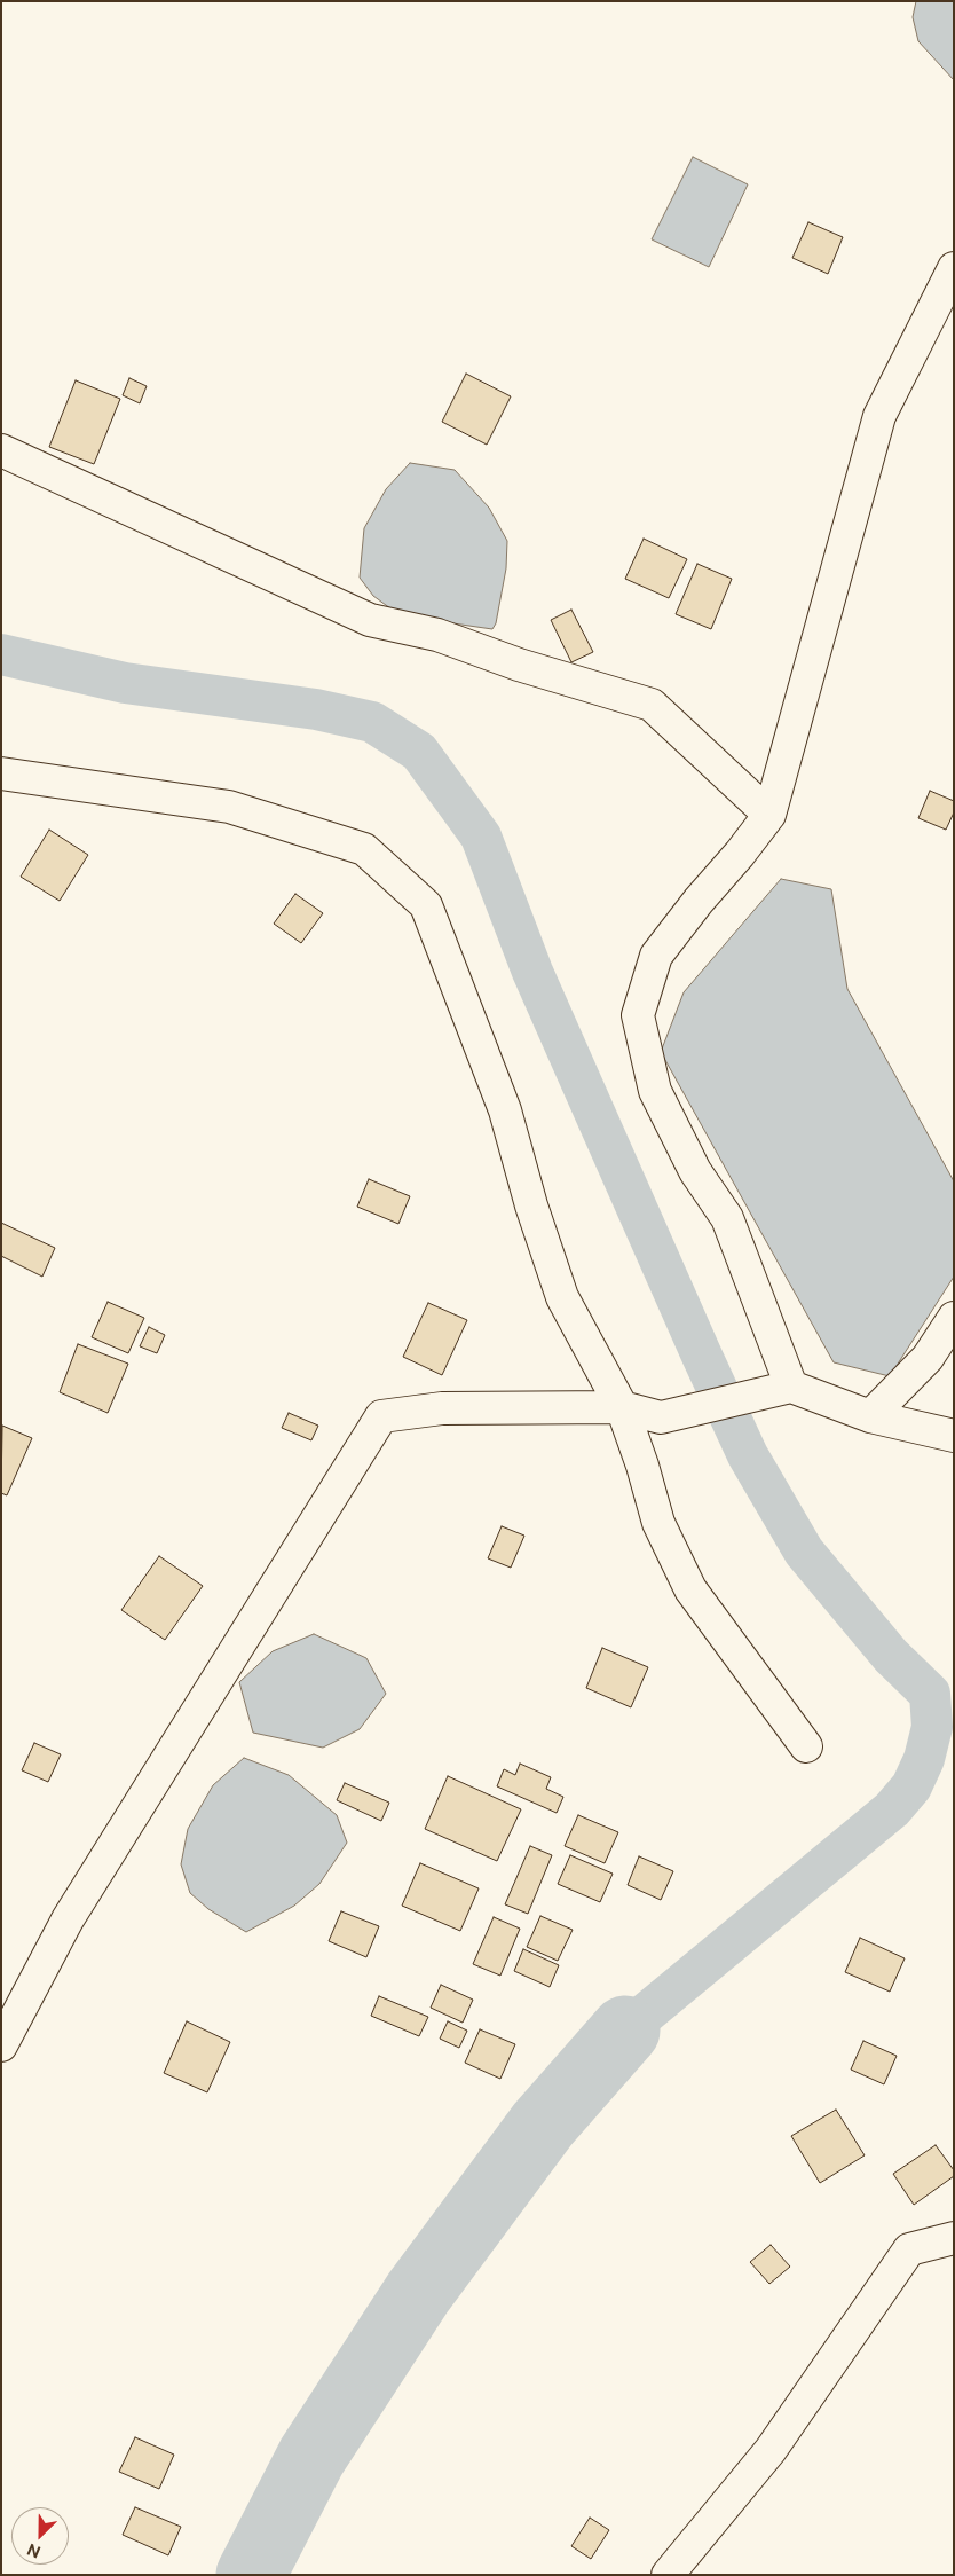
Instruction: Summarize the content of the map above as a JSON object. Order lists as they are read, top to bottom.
{
  "north": "bottom left"
}
